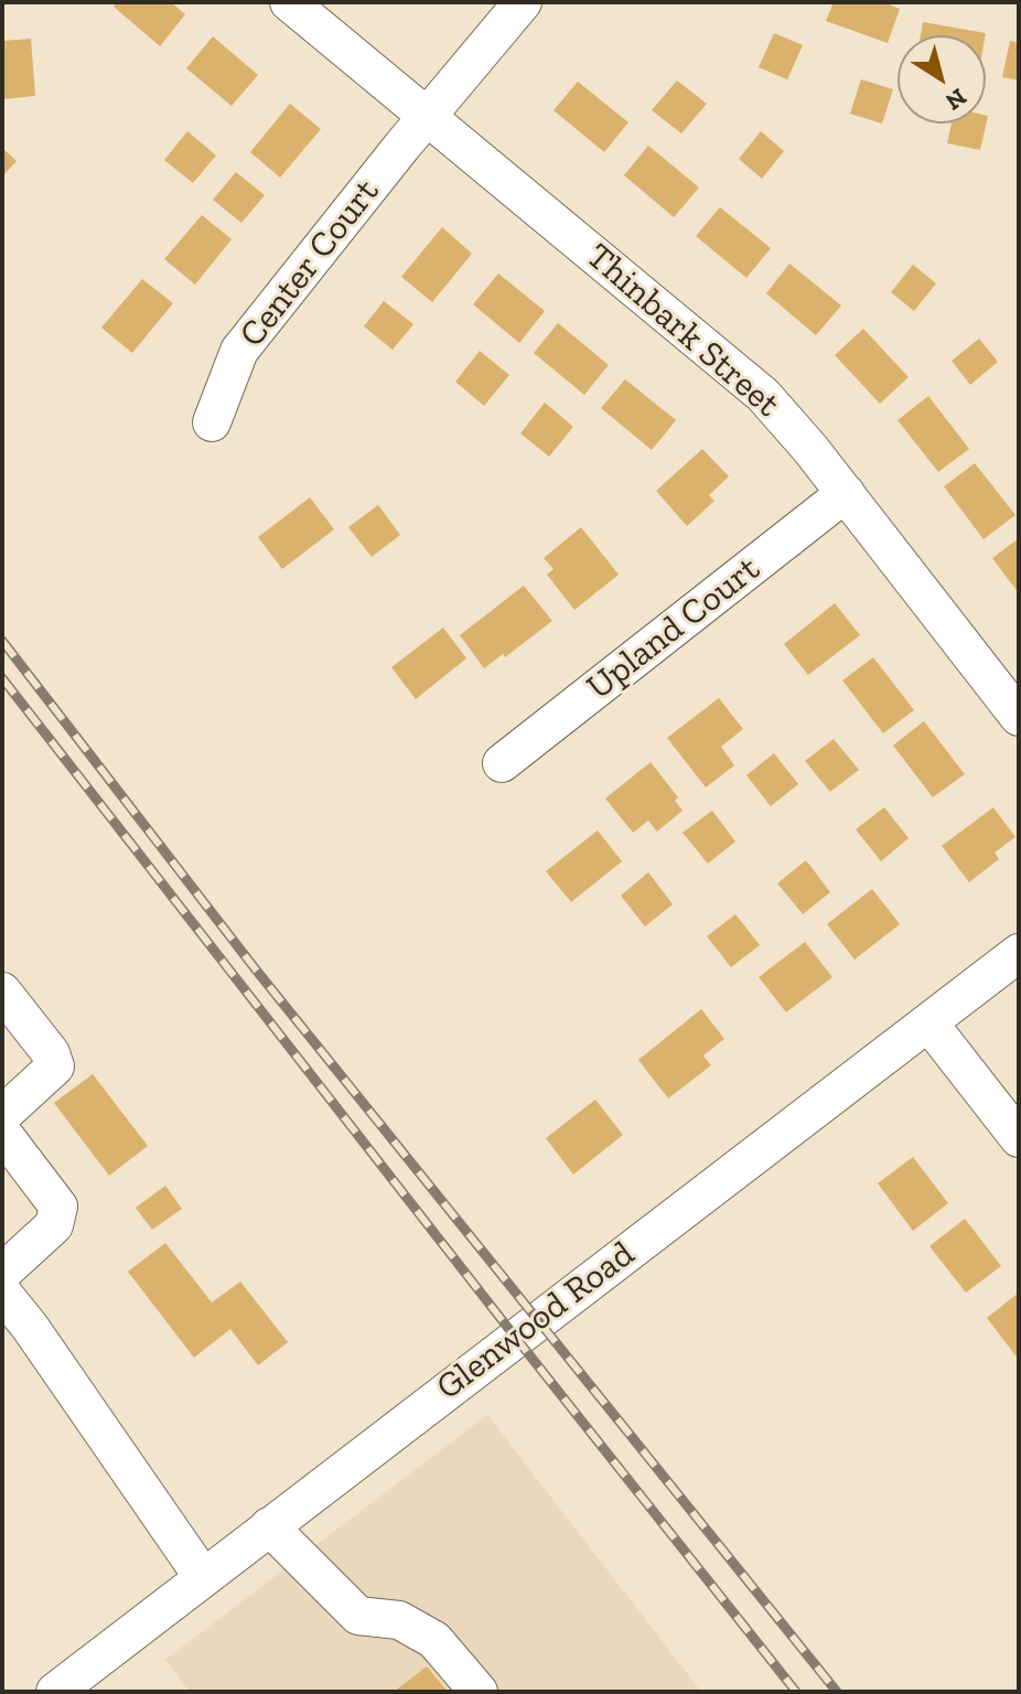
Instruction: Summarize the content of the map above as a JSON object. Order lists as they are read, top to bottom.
{
  "streets": {
    "street": [
      "Center Court",
      "Thinbark Street",
      "Upland Court",
      "Glenwood Road"
    ]
  },
  "crossings": [
    ["Center Court", "Thinbark Street"],
    ["Thinbark Street", "Upland Court"]
  ],
  "north": "bottom right"
}
